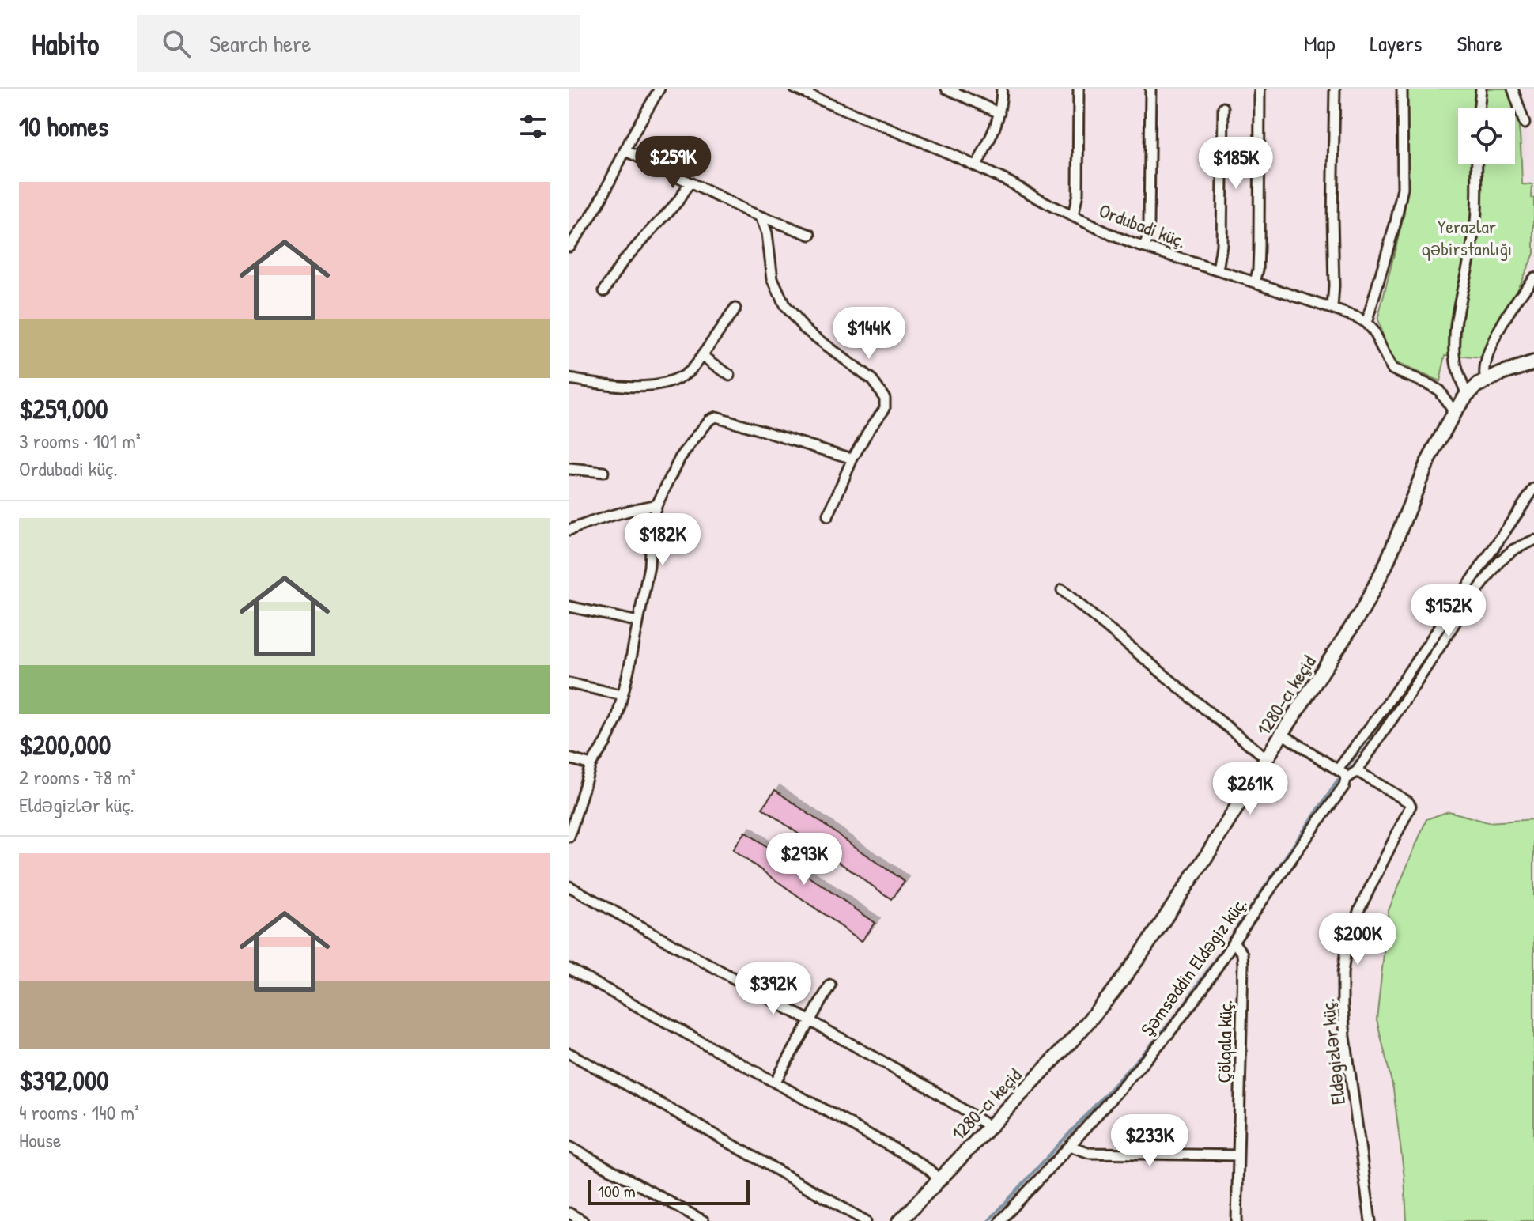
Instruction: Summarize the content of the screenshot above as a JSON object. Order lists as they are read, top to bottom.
{
  "streets": {
    "street": [
      "Ordubadi küç.",
      "1280-cı keçid",
      "Şəmsəddin Eldəgiz küç.",
      "Çölqala küç.",
      "Eldəgizlər küç."
    ]
  },
  "crossings": [
    ["Şəmsəddin Eldəgiz küç.", "Çölqala küç."]
  ],
  "parks": ["Yerazlar qəbirstanlığı"],
  "scale_bar": "100 m",
  "page": {
    "header": "Habito",
    "search": "Search here",
    "nav": ["Map", "Layers", "Share"],
    "heading": "10 homes",
    "price": [
      "$259K",
      "$185K",
      "$144K",
      "$182K",
      "$152K",
      "$261K",
      "$293K",
      "$200K",
      "$392K",
      "$233K"
    ],
    "list": [
      {
        "name": "$259,000",
        "note": "3 rooms · 101 m² · Ordubadi küç."
      },
      {
        "name": "$200,000",
        "note": "2 rooms · 78 m² · Eldəgizlər küç."
      },
      {
        "name": "$392,000",
        "note": "4 rooms · 140 m² · House"
      }
    ],
    "scale": "100 m"
  }
}
